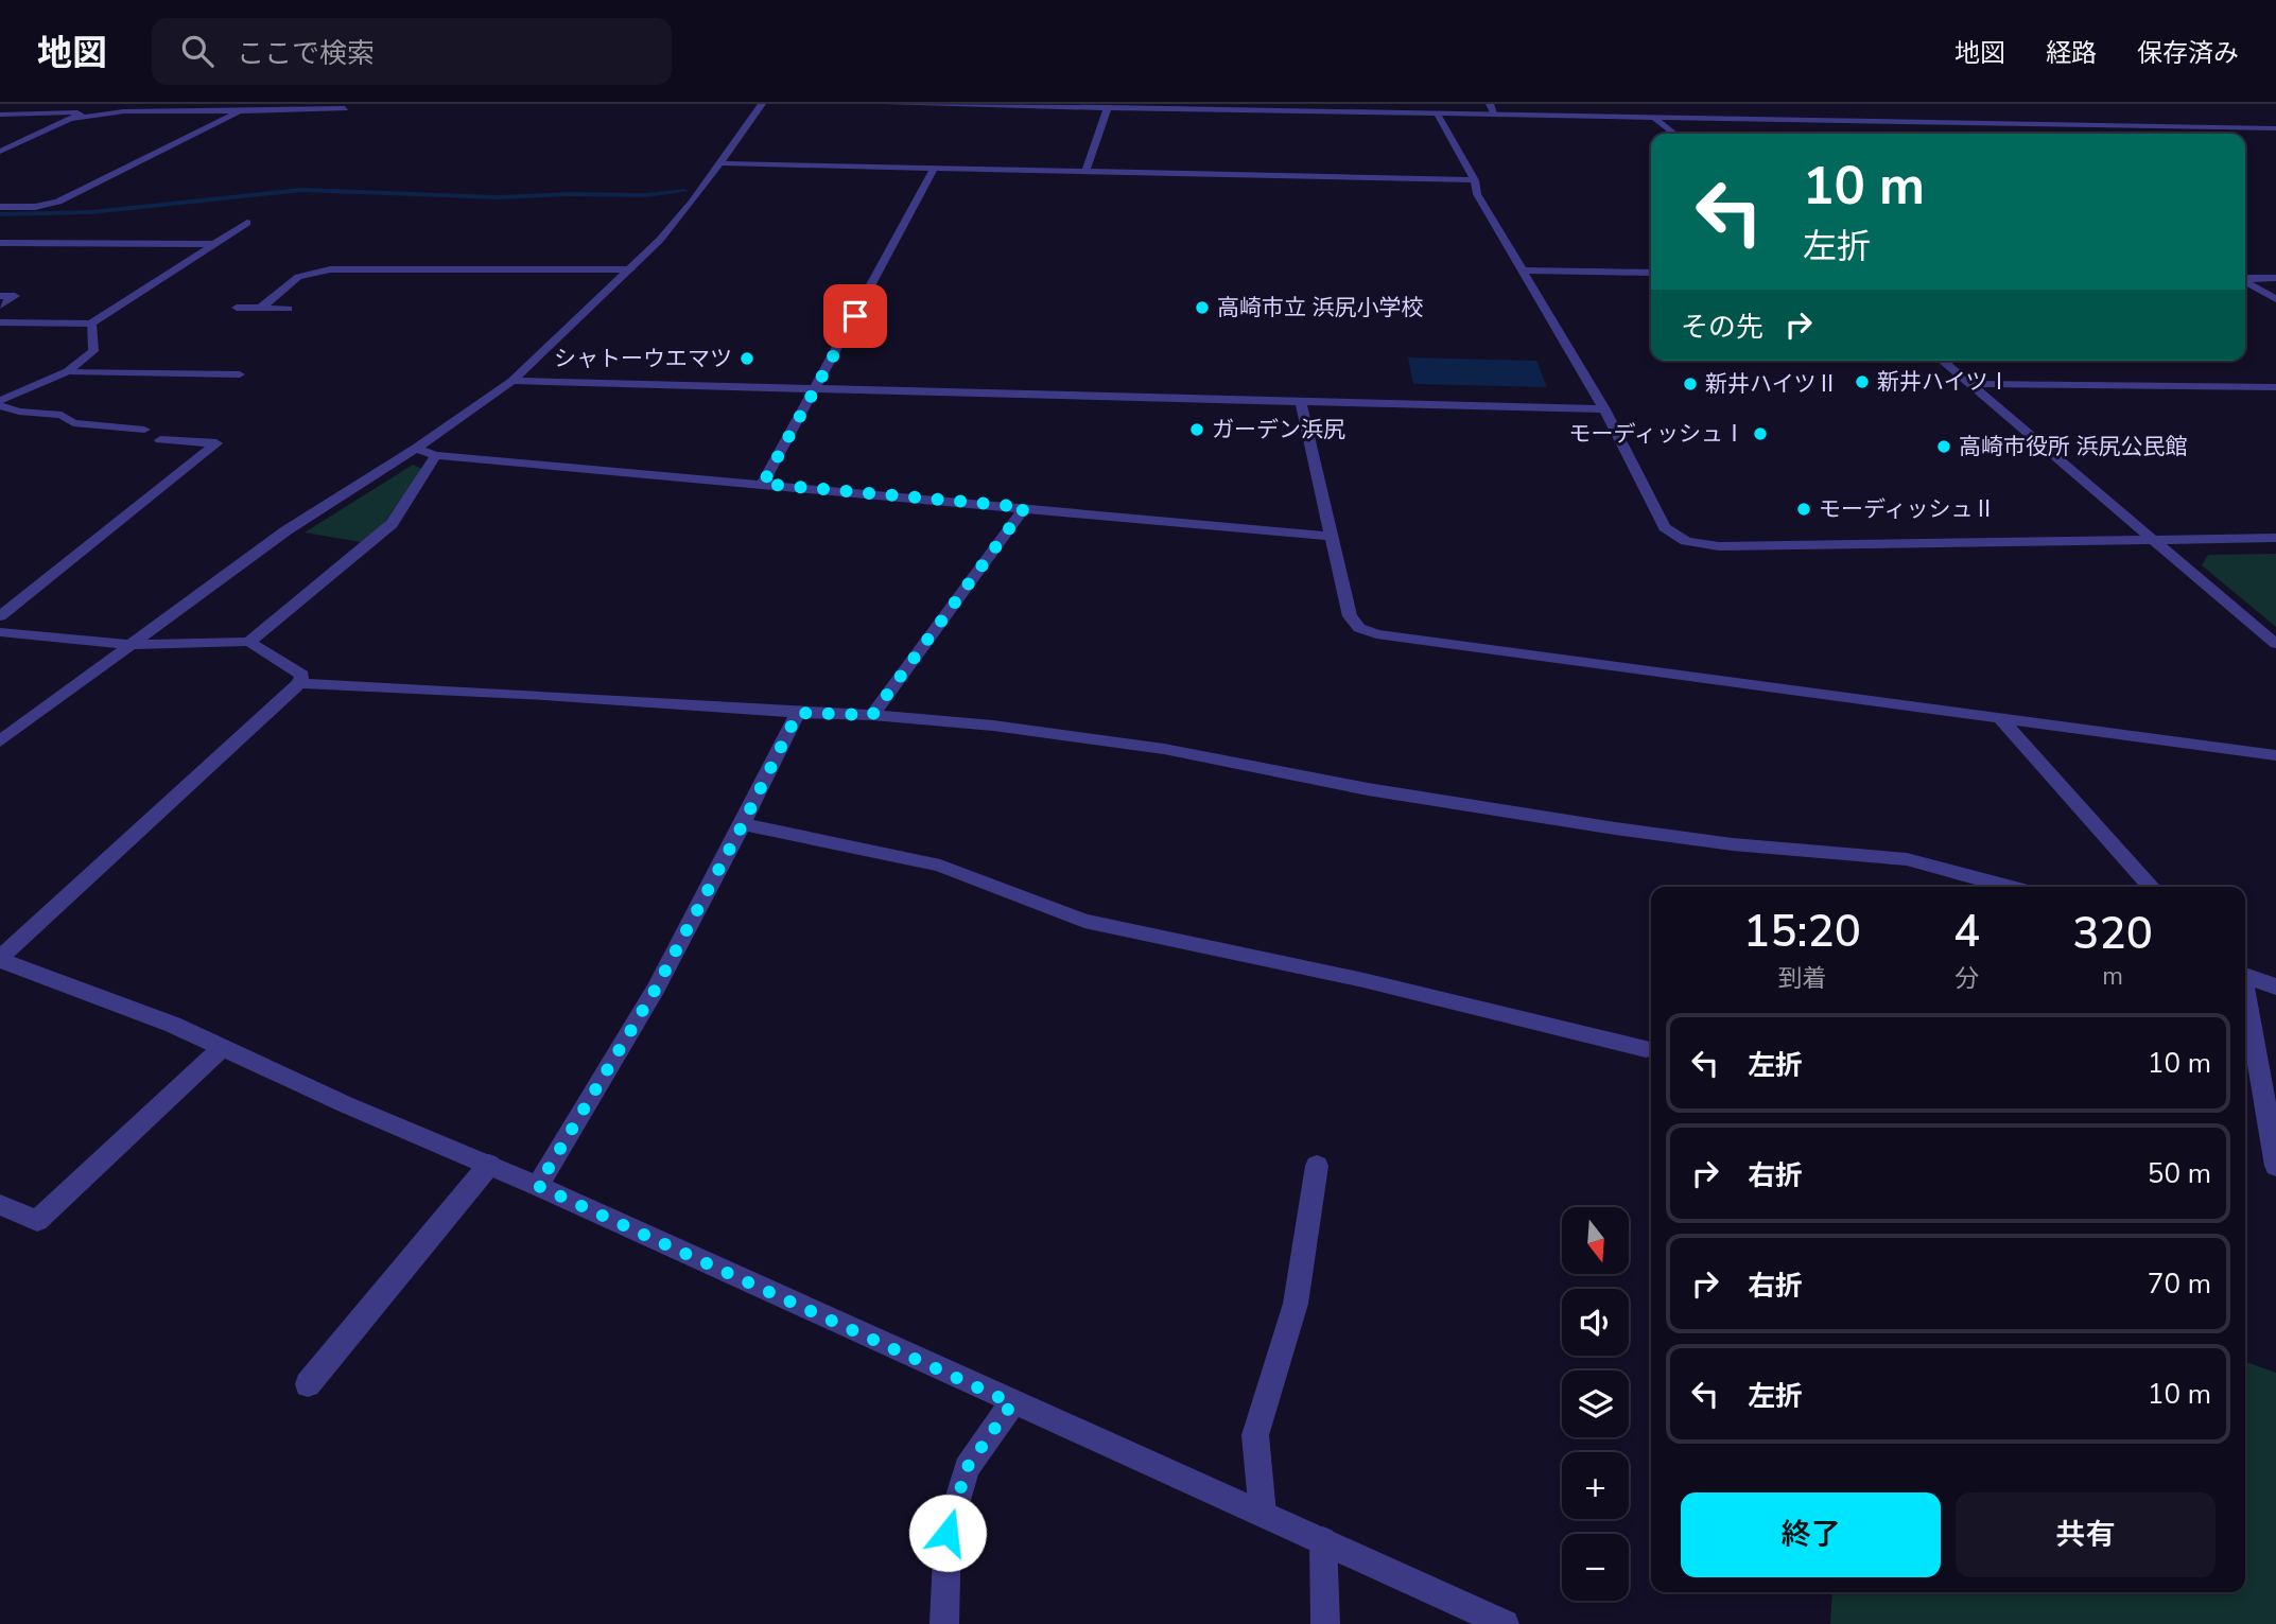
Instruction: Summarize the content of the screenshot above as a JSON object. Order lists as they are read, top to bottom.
{
  "places": [
    "高崎市立 浜尻小学校",
    "シャトーウエマツ",
    "新井ハイツⅠ",
    "新井ハイツⅡ",
    "ガーデン浜尻",
    "モーディッシュⅠ",
    "高崎市役所 浜尻公民館",
    "モーディッシュⅡ"
  ],
  "north": "bottom",
  "page": {
    "header": "地図",
    "search": "ここで検索",
    "nav": ["地図", "経路", "保存済み"],
    "turn": ["10 m", "左折"],
    "then": "その先",
    "eta": [
      "15:20",
      "到着",
      "4",
      "分",
      "320",
      "m"
    ],
    "list": [
      {
        "name": "左折",
        "value": "10 m"
      },
      {
        "name": "右折",
        "value": "50 m"
      },
      {
        "name": "右折",
        "value": "70 m"
      },
      {
        "name": "左折",
        "value": "10 m"
      }
    ],
    "map_buttons": ["+", "−"],
    "buttons": ["終了", "共有"]
  }
}
